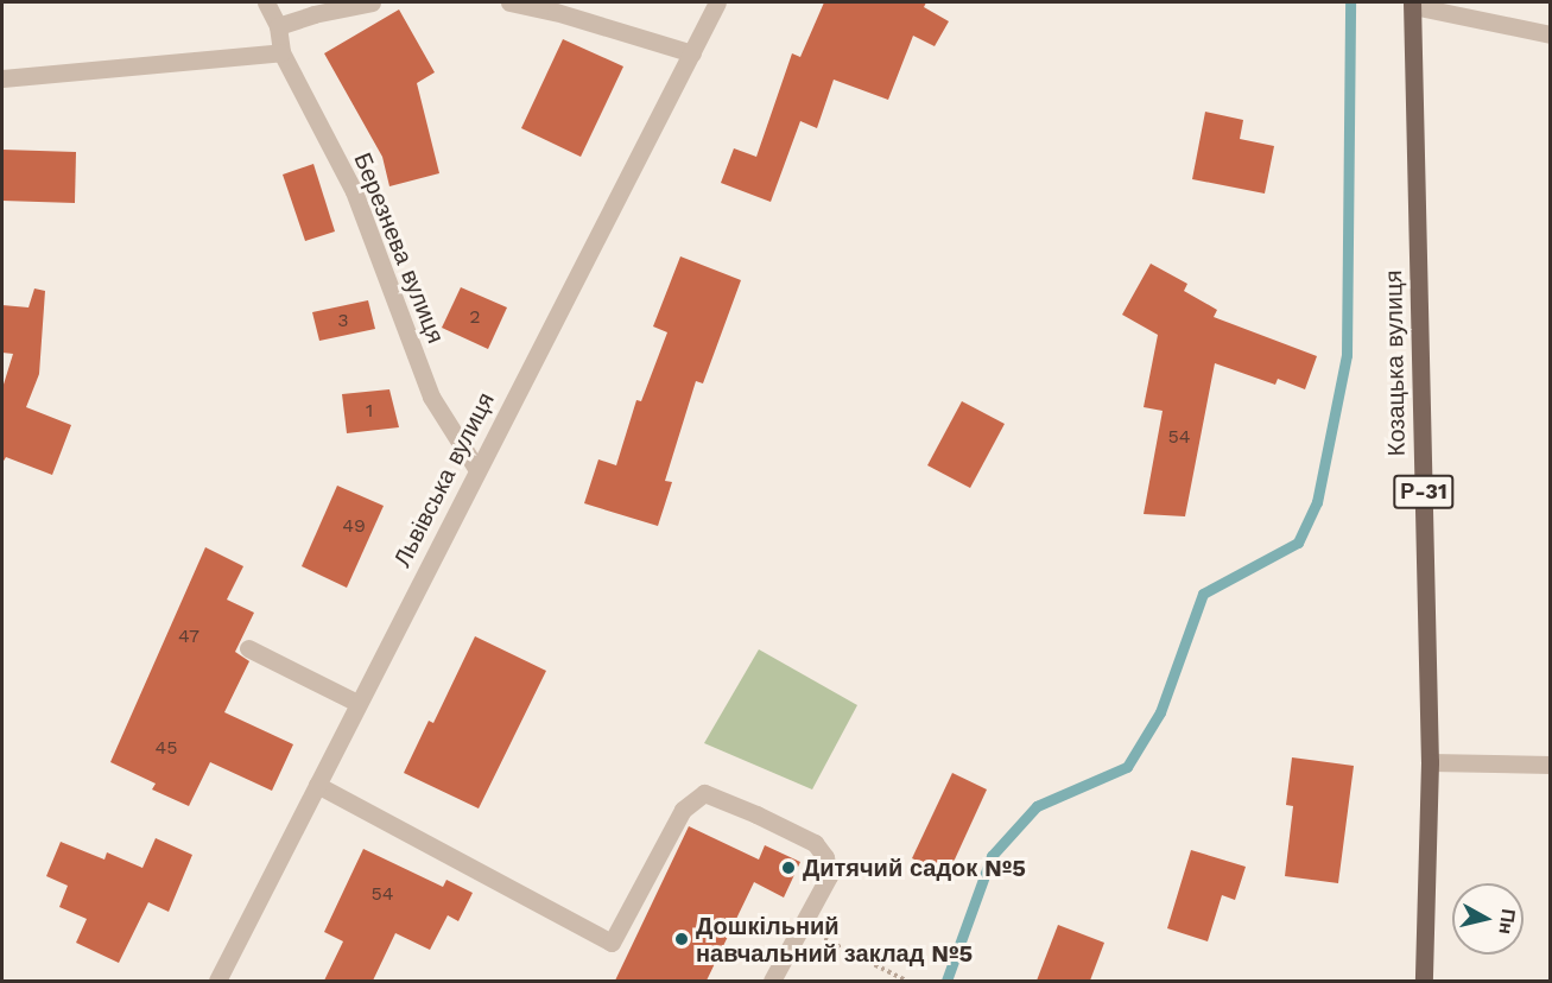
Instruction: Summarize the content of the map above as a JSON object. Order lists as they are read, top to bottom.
{
  "streets": {
    "main road": ["Козацька вулиця", "Р-31"],
    "street": ["Березнева вулиця", "Львівська вулиця"]
  },
  "crossings": [
    ["Березнева вулиця", "Львівська вулиця"]
  ],
  "places": ["Дитячий садок №5", "Дошкільний навчальний заклад №5"],
  "house_numbers": [
    "2",
    "3",
    "1",
    "54",
    "49",
    "47",
    "45",
    "54"
  ],
  "north": "right"
}
